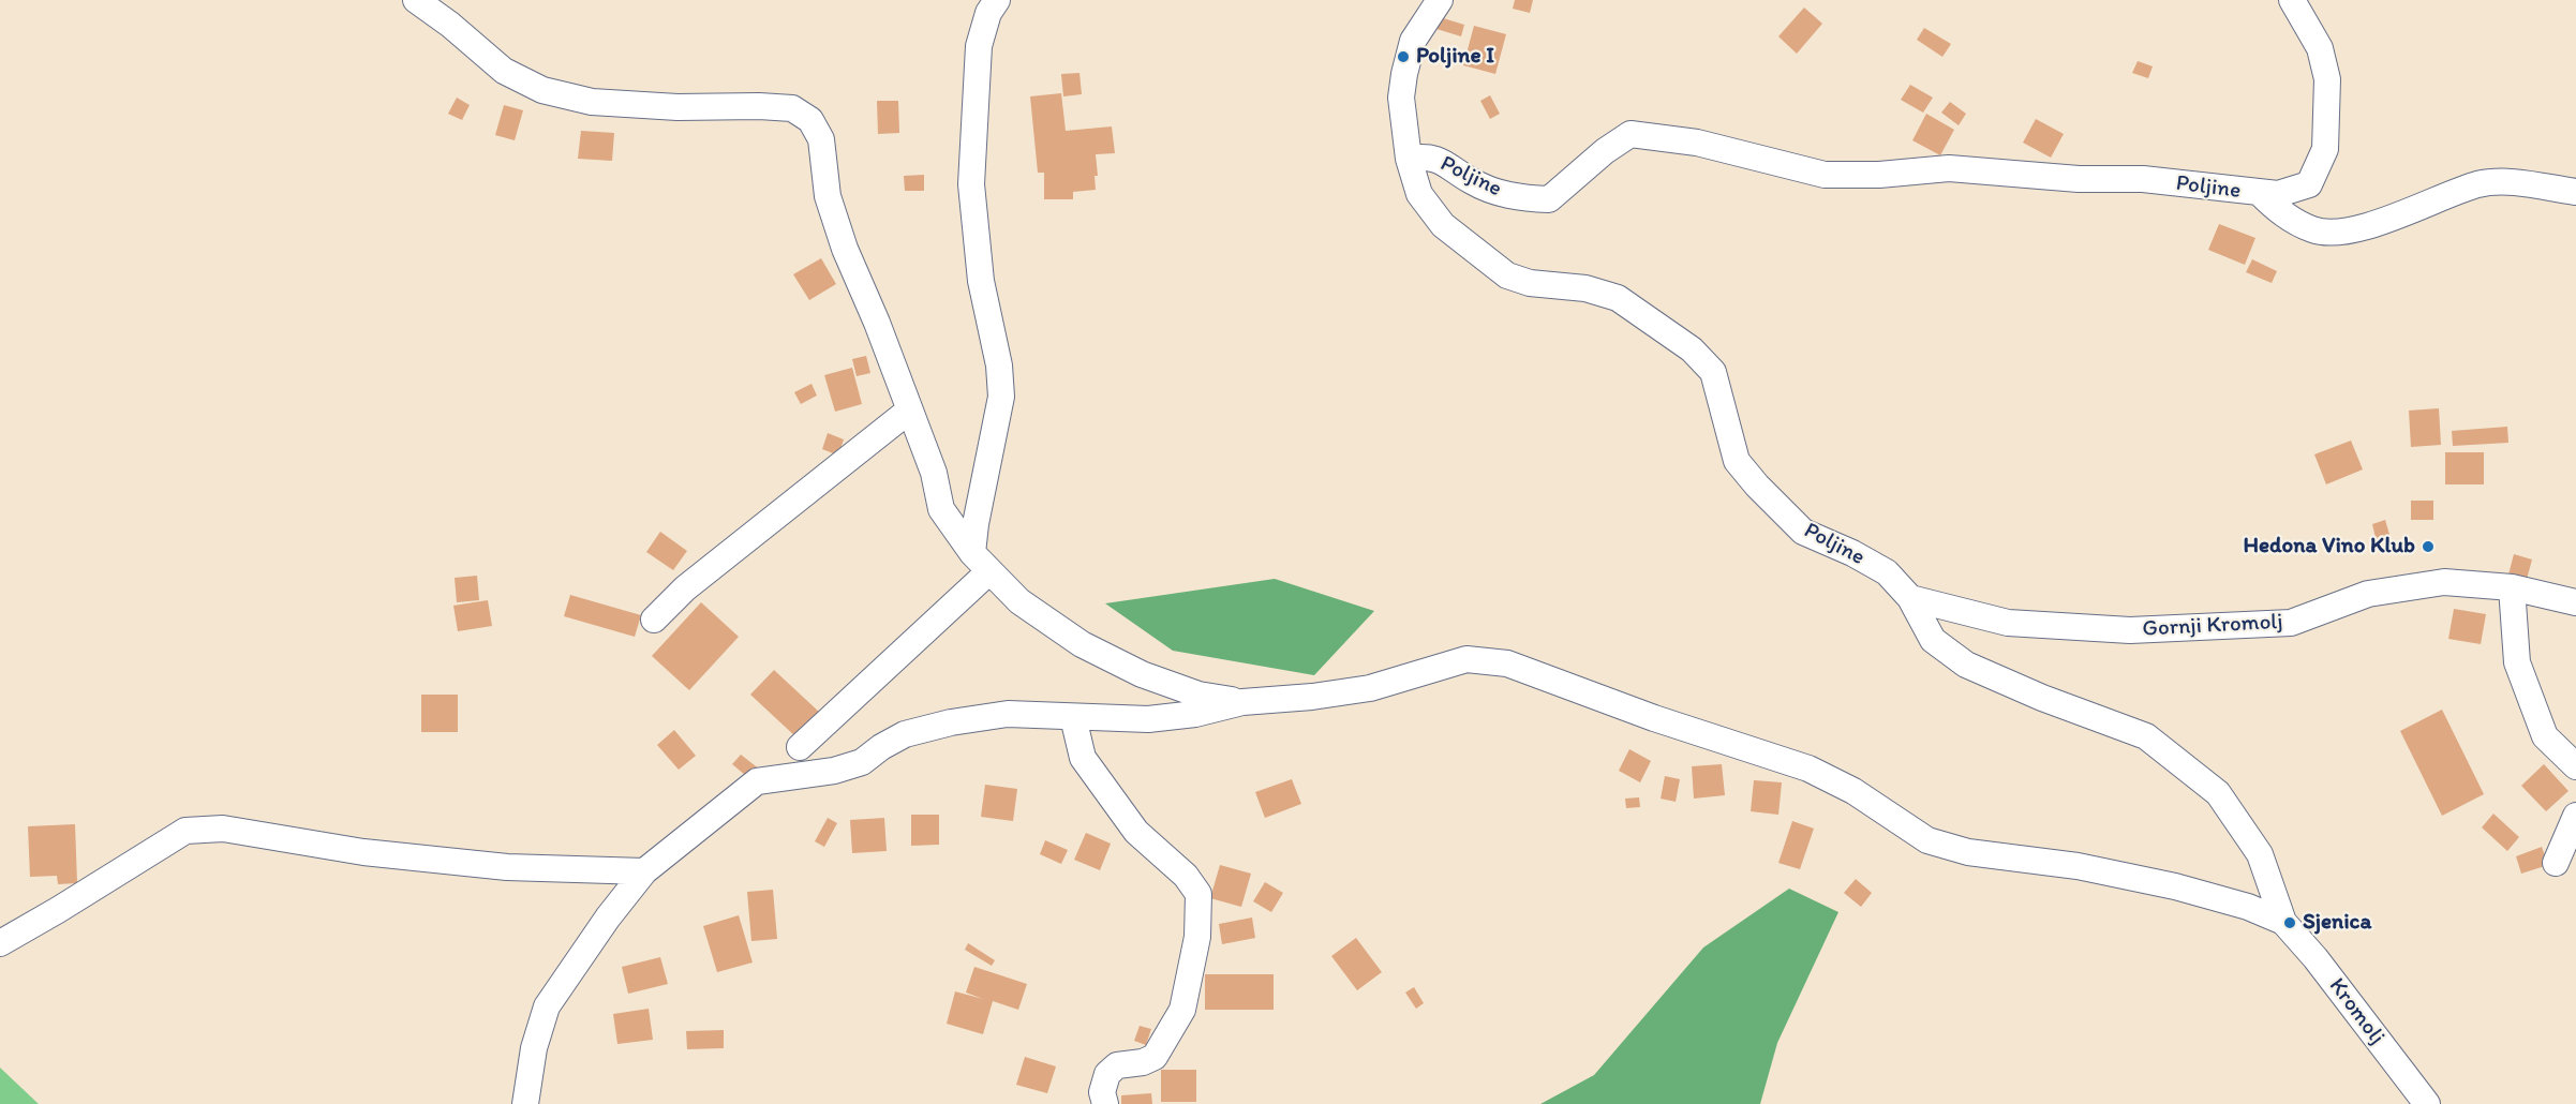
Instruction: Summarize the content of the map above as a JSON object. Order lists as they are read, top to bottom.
{
  "streets": {
    "street": ["Poljine", "Gornji Kromolj", "Kromolj"]
  },
  "crossings": [
    ["Poljine", "Gornji Kromolj"],
    ["Poljine", "Kromolj"]
  ],
  "places": ["Poljine I", "Hedona Vino Klub", "Sjenica"]
}
